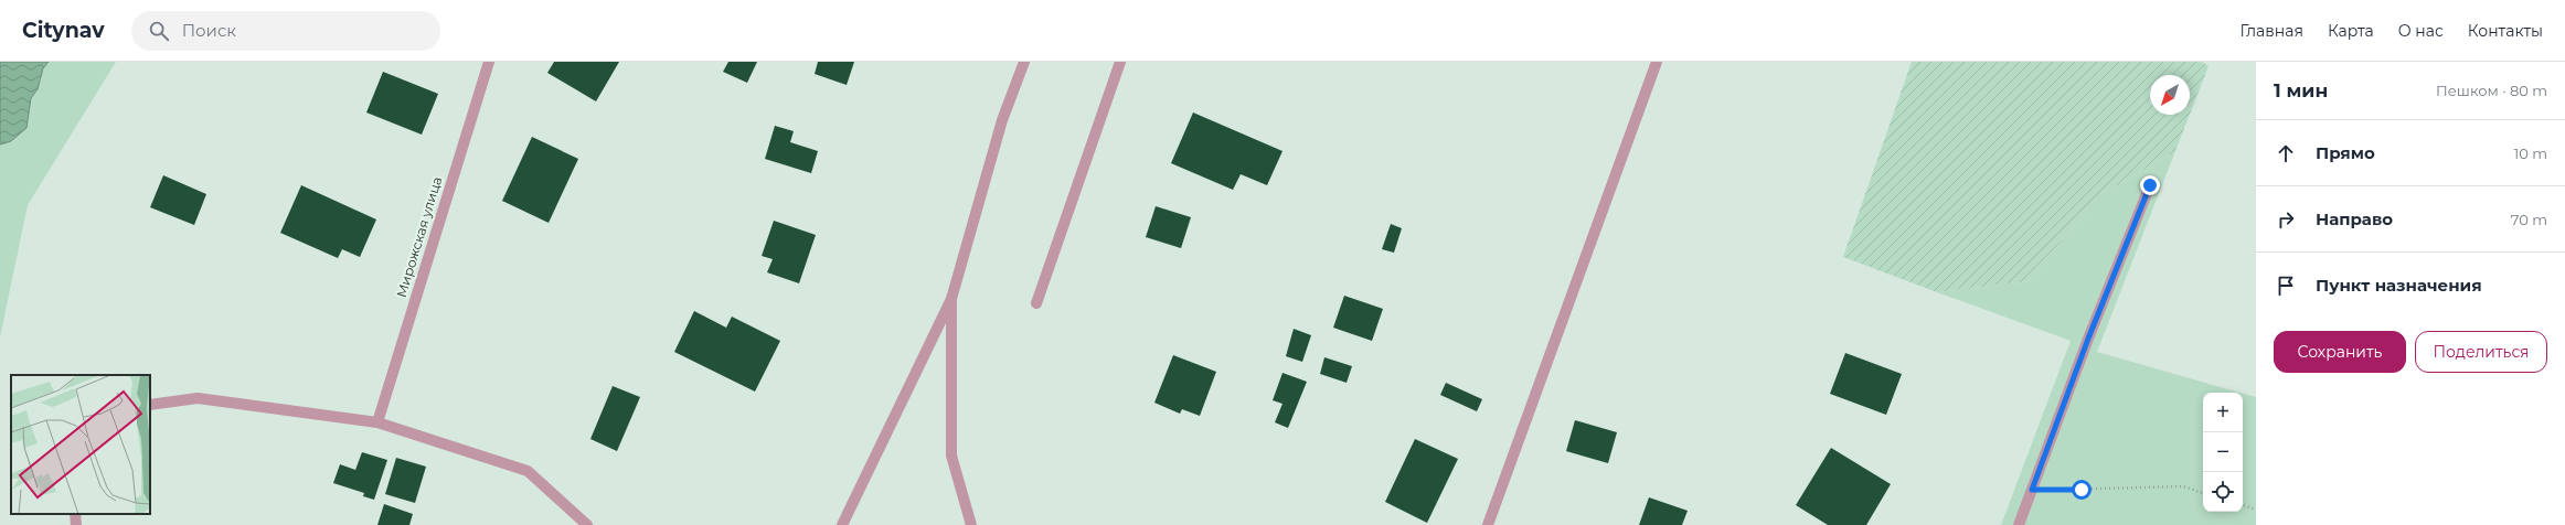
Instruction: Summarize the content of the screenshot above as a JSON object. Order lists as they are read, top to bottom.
{
  "streets": {
    "street": ["Мирожская улица"]
  },
  "north": "bottom left",
  "page": {
    "header": "Citynav",
    "search": "Поиск",
    "nav": [
      "Главная",
      "Карта",
      "О нас",
      "Контакты"
    ],
    "heading": ["1 мин", "Пешком · 80 m"],
    "list": [
      ["Прямо", "10 m"],
      ["Направо", "70 m"],
      "Пункт назначения"
    ],
    "buttons": ["Сохранить", "Поделиться"],
    "map_buttons": ["+", "−"]
  }
}
